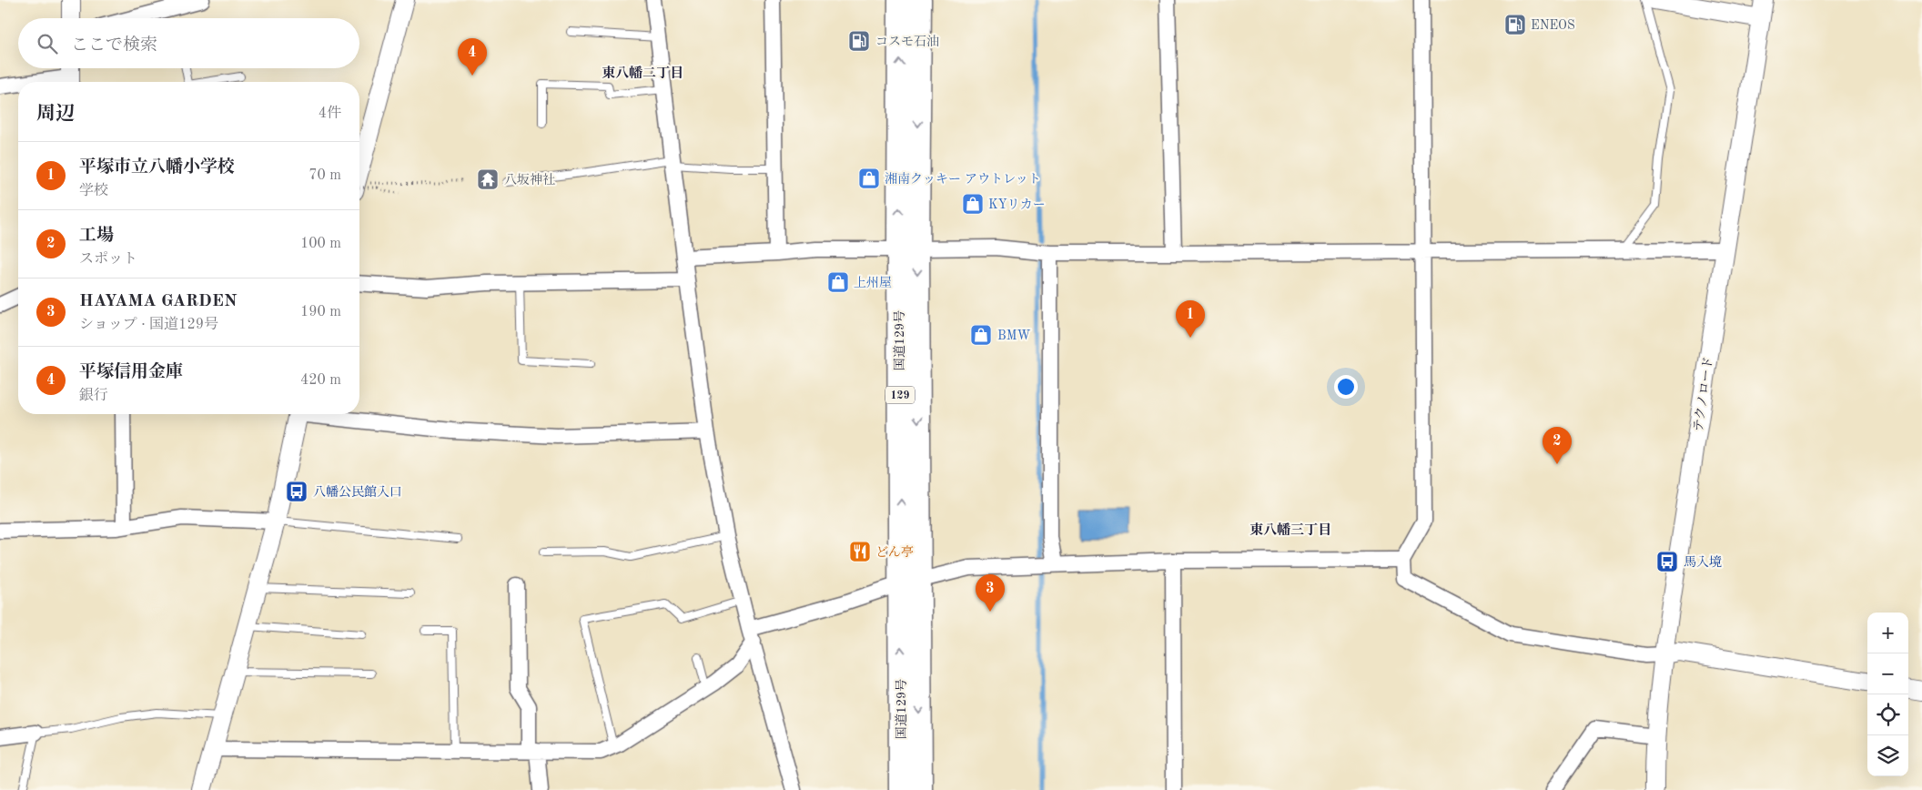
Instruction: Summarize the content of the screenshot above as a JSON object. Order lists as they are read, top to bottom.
{
  "streets": {
    "highway": ["国道129号", "129"],
    "street": ["テクノロード"]
  },
  "districts": ["東八幡二丁目", "東八幡三丁目"],
  "places": {
    "fuel station": ["ENEOS", "コスモ石油"],
    "shop": [
      "湘南クッキー アウトレット",
      "KYリカー",
      "上州屋",
      "BMW"
    ],
    "temple": ["八坂神社"],
    "bus stop": ["八幡公民館入口", "馬入境"],
    "restaurant": ["どん亭"]
  },
  "page": {
    "search": "ここで検索",
    "pins": [
      "4",
      "1",
      "2",
      "3"
    ],
    "heading": ["周辺", "4件"],
    "list": [
      {
        "mark": "1",
        "name": "平塚市立八幡小学校",
        "note": "学校",
        "value": "70 m"
      },
      {
        "mark": "2",
        "name": "工場",
        "note": "スポット",
        "value": "100 m"
      },
      {
        "mark": "3",
        "name": "HAYAMA GARDEN",
        "note": "ショップ · 国道129号",
        "value": "190 m"
      },
      {
        "mark": "4",
        "name": "平塚信用金庫",
        "note": "銀行",
        "value": "420 m"
      }
    ],
    "map_buttons": ["+", "−"]
  }
}
